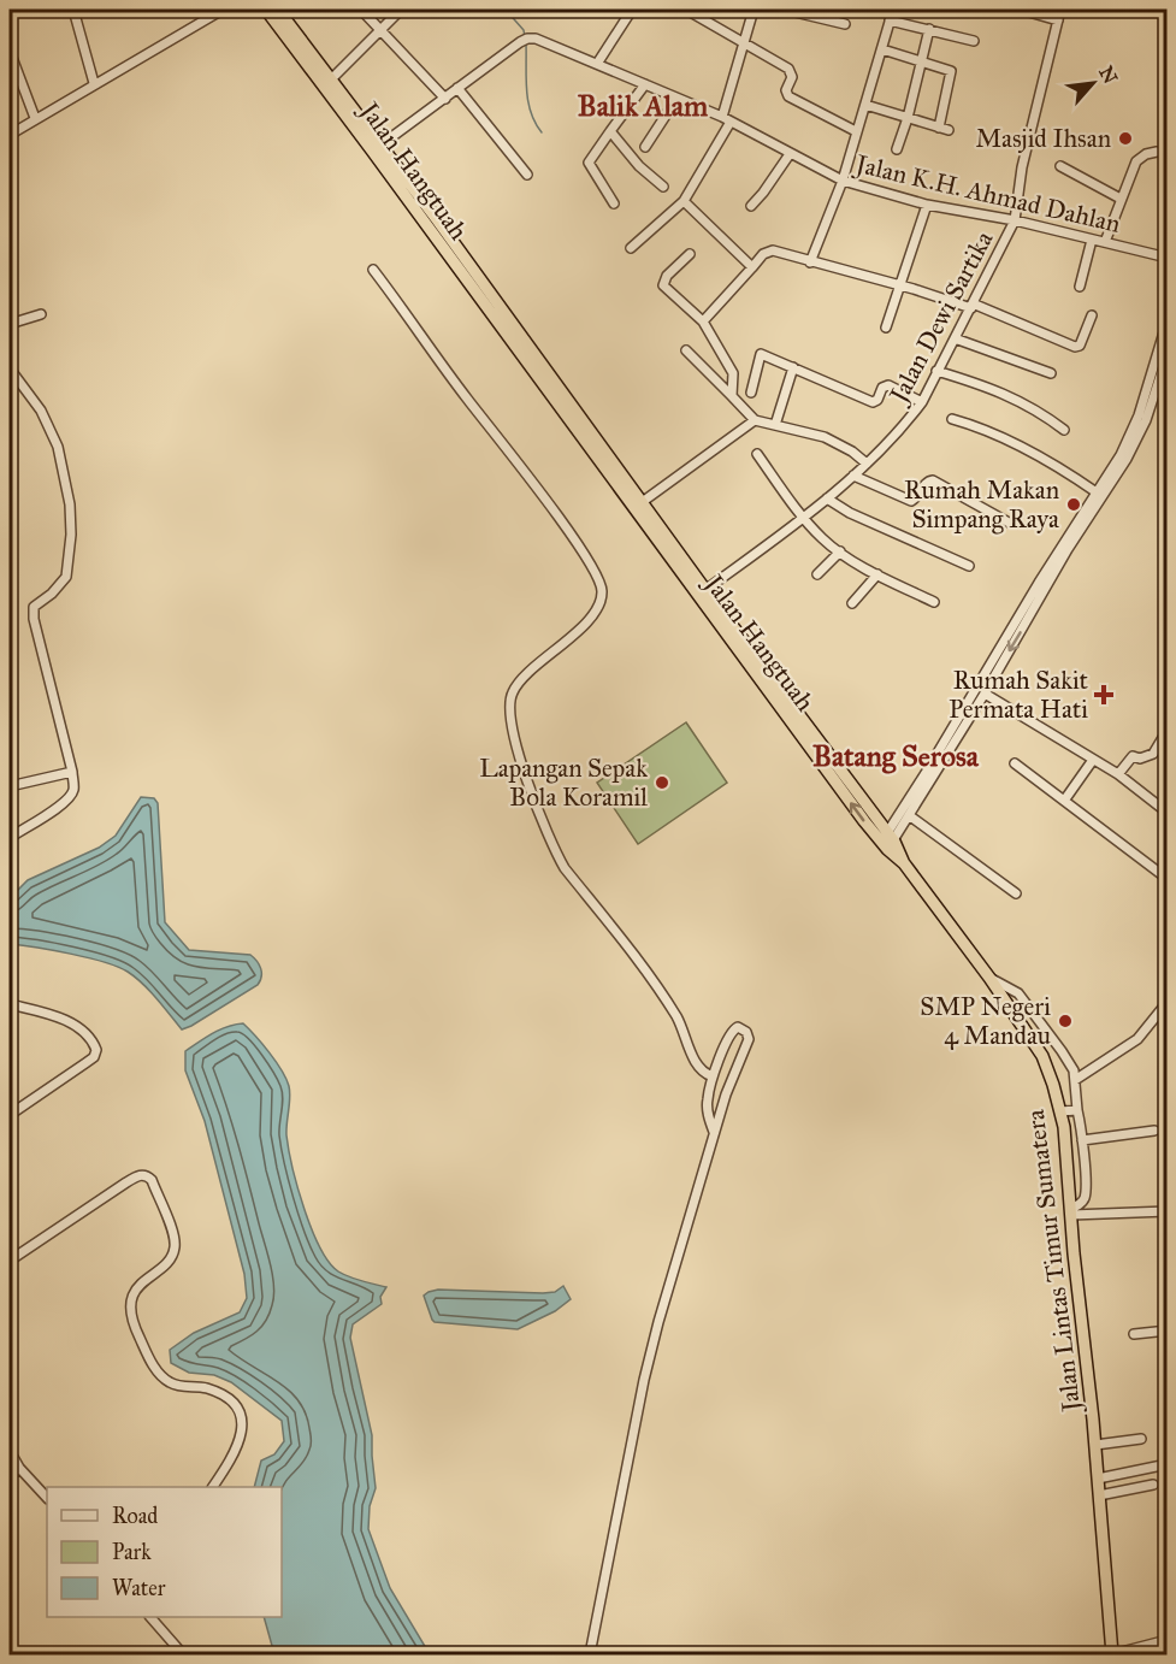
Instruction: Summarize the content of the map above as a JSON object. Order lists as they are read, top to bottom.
{
  "streets": {
    "highway": ["Jalan Hangtuah", "Jalan Lintas Timur Sumatera"],
    "street": ["Jalan K.H. Ahmad Dahlan", "Jalan Dewi Sartika"]
  },
  "crossings": [
    ["Jalan Hangtuah", "Jalan K.H. Ahmad Dahlan"],
    ["Jalan Hangtuah", "Jalan Dewi Sartika"],
    ["Jalan Hangtuah", "Jalan Lintas Timur Sumatera"],
    ["Jalan K.H. Ahmad Dahlan", "Jalan Dewi Sartika"]
  ],
  "districts": ["Balik Alam", "Batang Serosa"],
  "places": {
    "other": [
      "Masjid Ihsan",
      "Rumah Makan Simpang Raya",
      "Lapangan Sepak Bola Koramil",
      "SMP Negeri 4 Mandau"
    ],
    "health": ["Rumah Sakit Permata Hati"]
  },
  "legend": ["Road", "Park", "Water"],
  "north": "top right"
}
